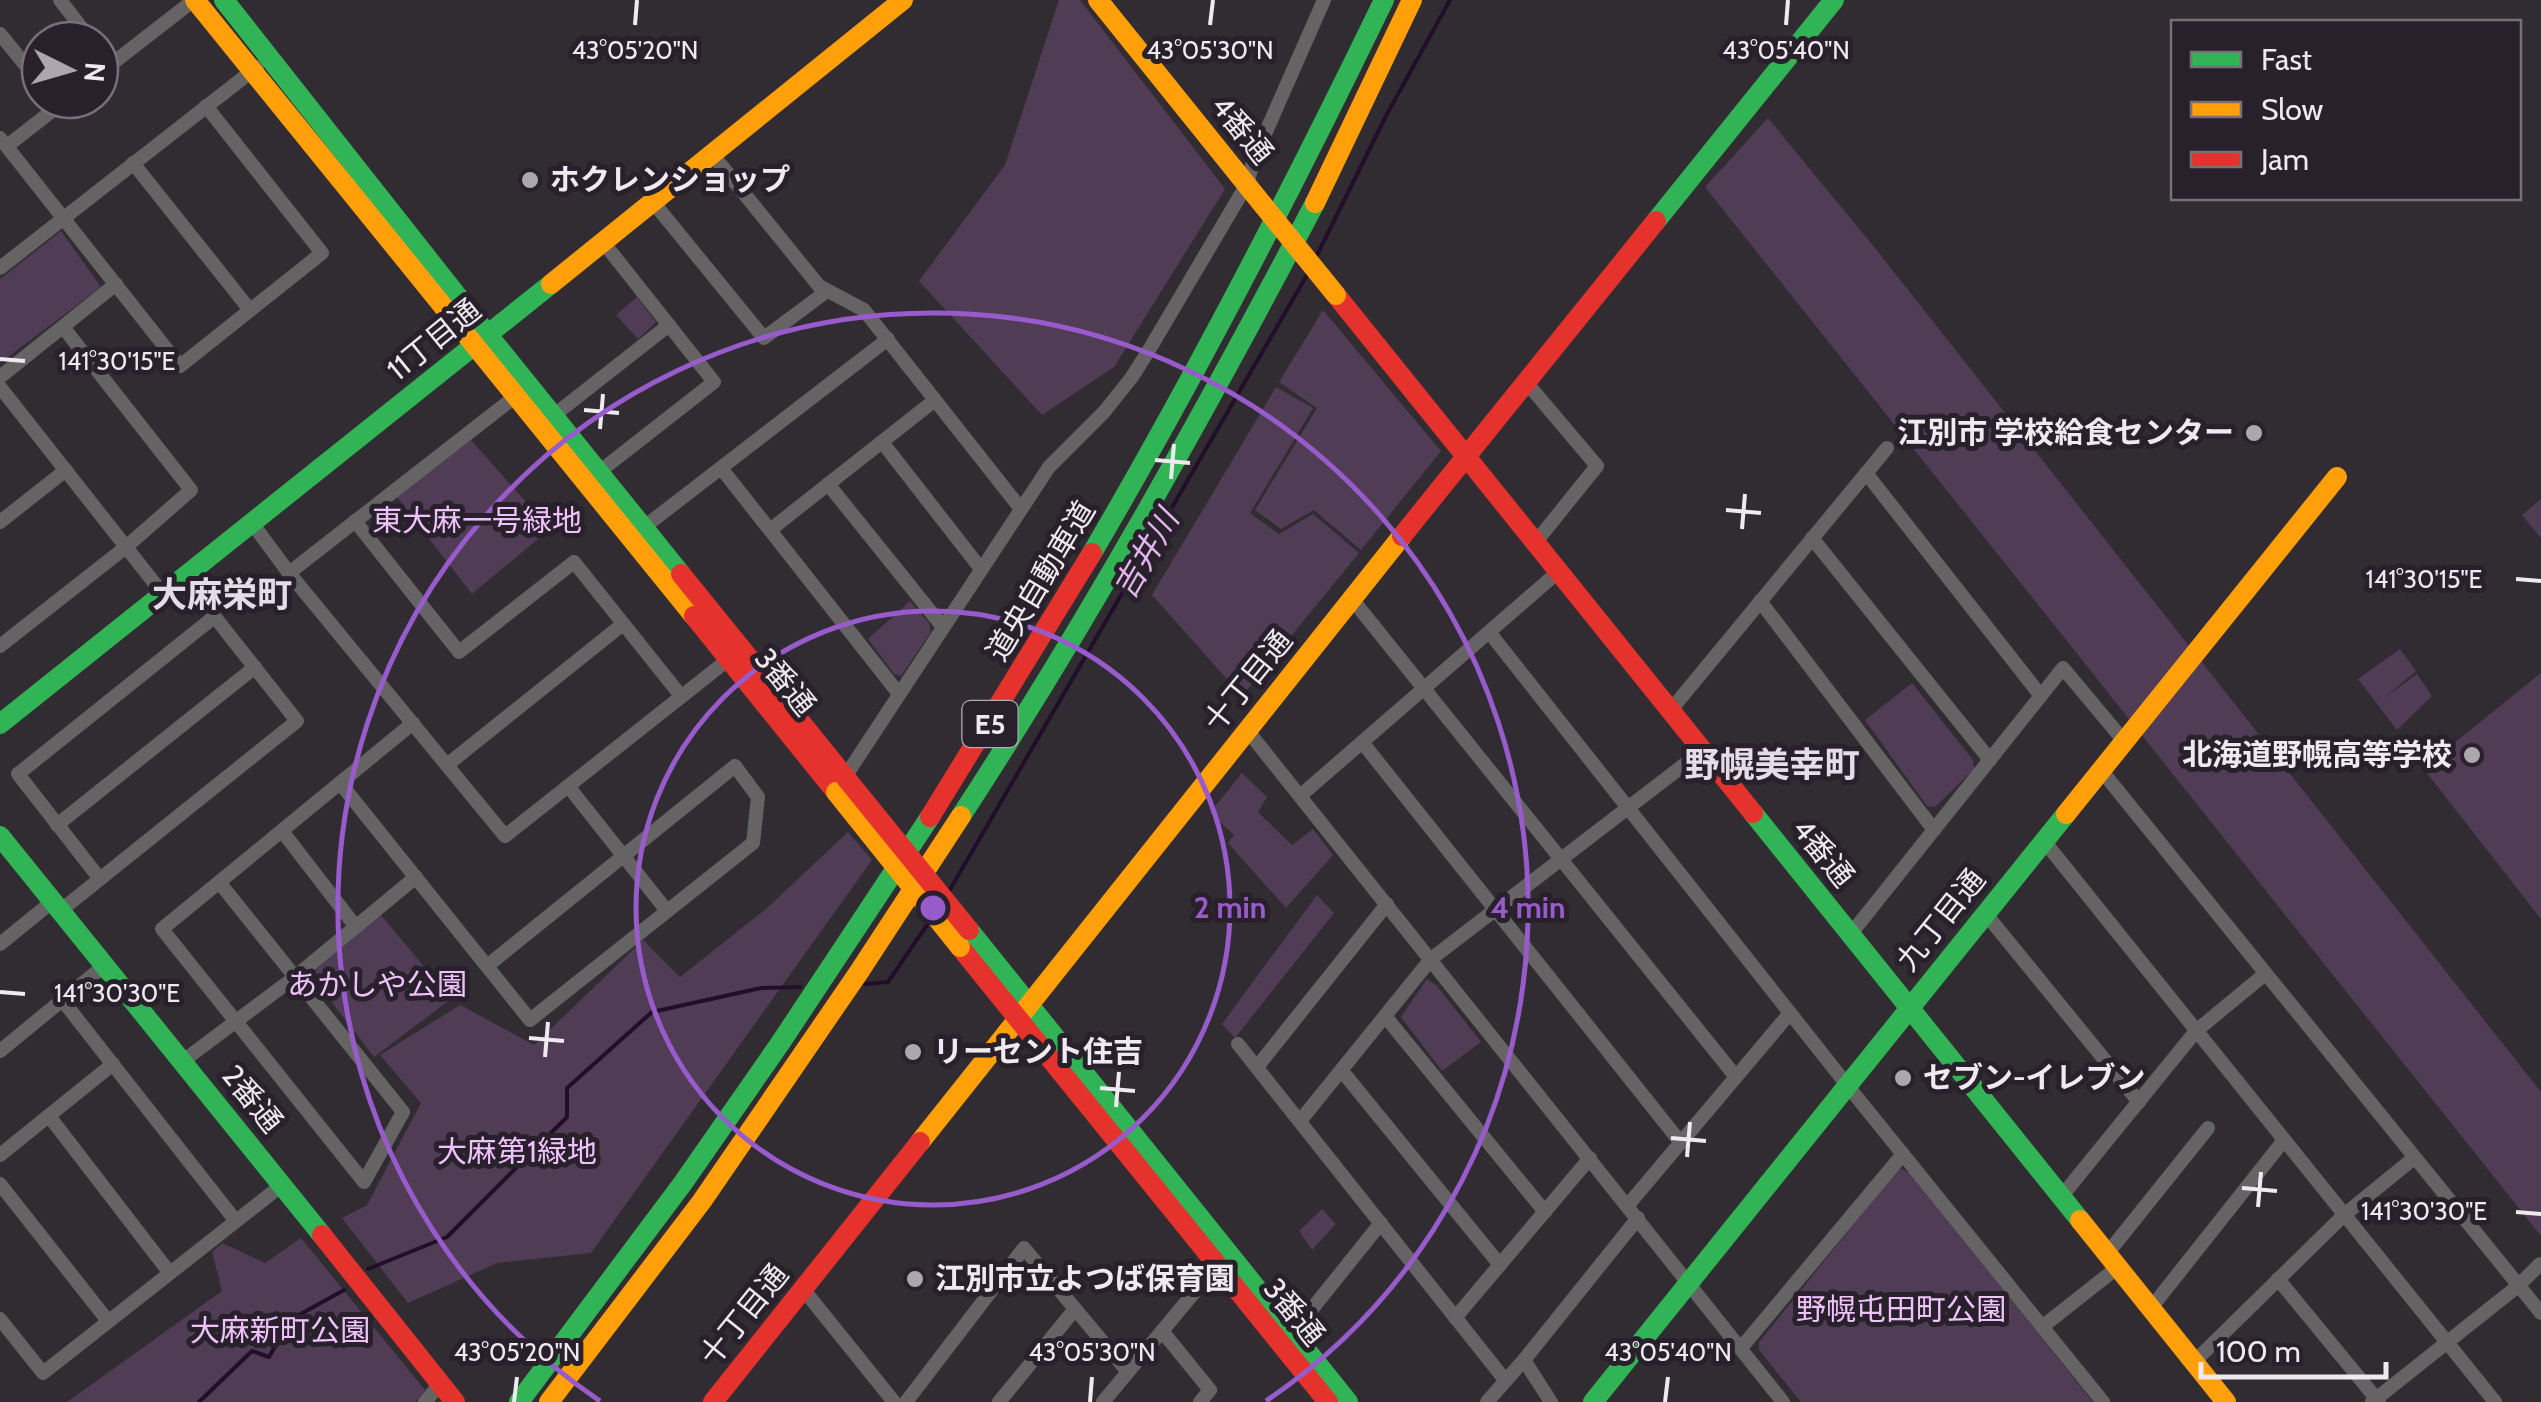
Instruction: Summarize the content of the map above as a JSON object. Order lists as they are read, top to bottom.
{
  "streets": {
    "main road": [
      "4番通",
      "11丁目通",
      "道央自動車道",
      "十丁目通",
      "3番通",
      "E5",
      "九丁目通",
      "2番通"
    ]
  },
  "crossings": [
    ["4番通", "十丁目通"],
    ["4番通", "九丁目通"],
    ["11丁目通", "3番通"],
    ["十丁目通", "3番通"]
  ],
  "districts": ["大麻栄町", "野幌美幸町"],
  "water": ["吉井川"],
  "parks": [
    "東大麻一号緑地",
    "あかしや公園",
    "大麻第1緑地",
    "野幌屯田町公園",
    "大麻新町公園"
  ],
  "places": [
    "ホクレンショップ",
    "江別市 学校給食センター",
    "北海道野幌高等学校",
    "リーセント住吉",
    "セブン-イレブン",
    "江別市立よつば保育園"
  ],
  "legend": ["Fast", "Slow", "Jam"],
  "scale_bar": "100 m",
  "north": "right",
  "coordinates": [
    "43°05'20\"N",
    "43°05'30\"N",
    "43°05'40\"N",
    "141°30'15\"E",
    "141°30'30\"E"
  ],
  "rings": ["2 min", "4 min"]
}
